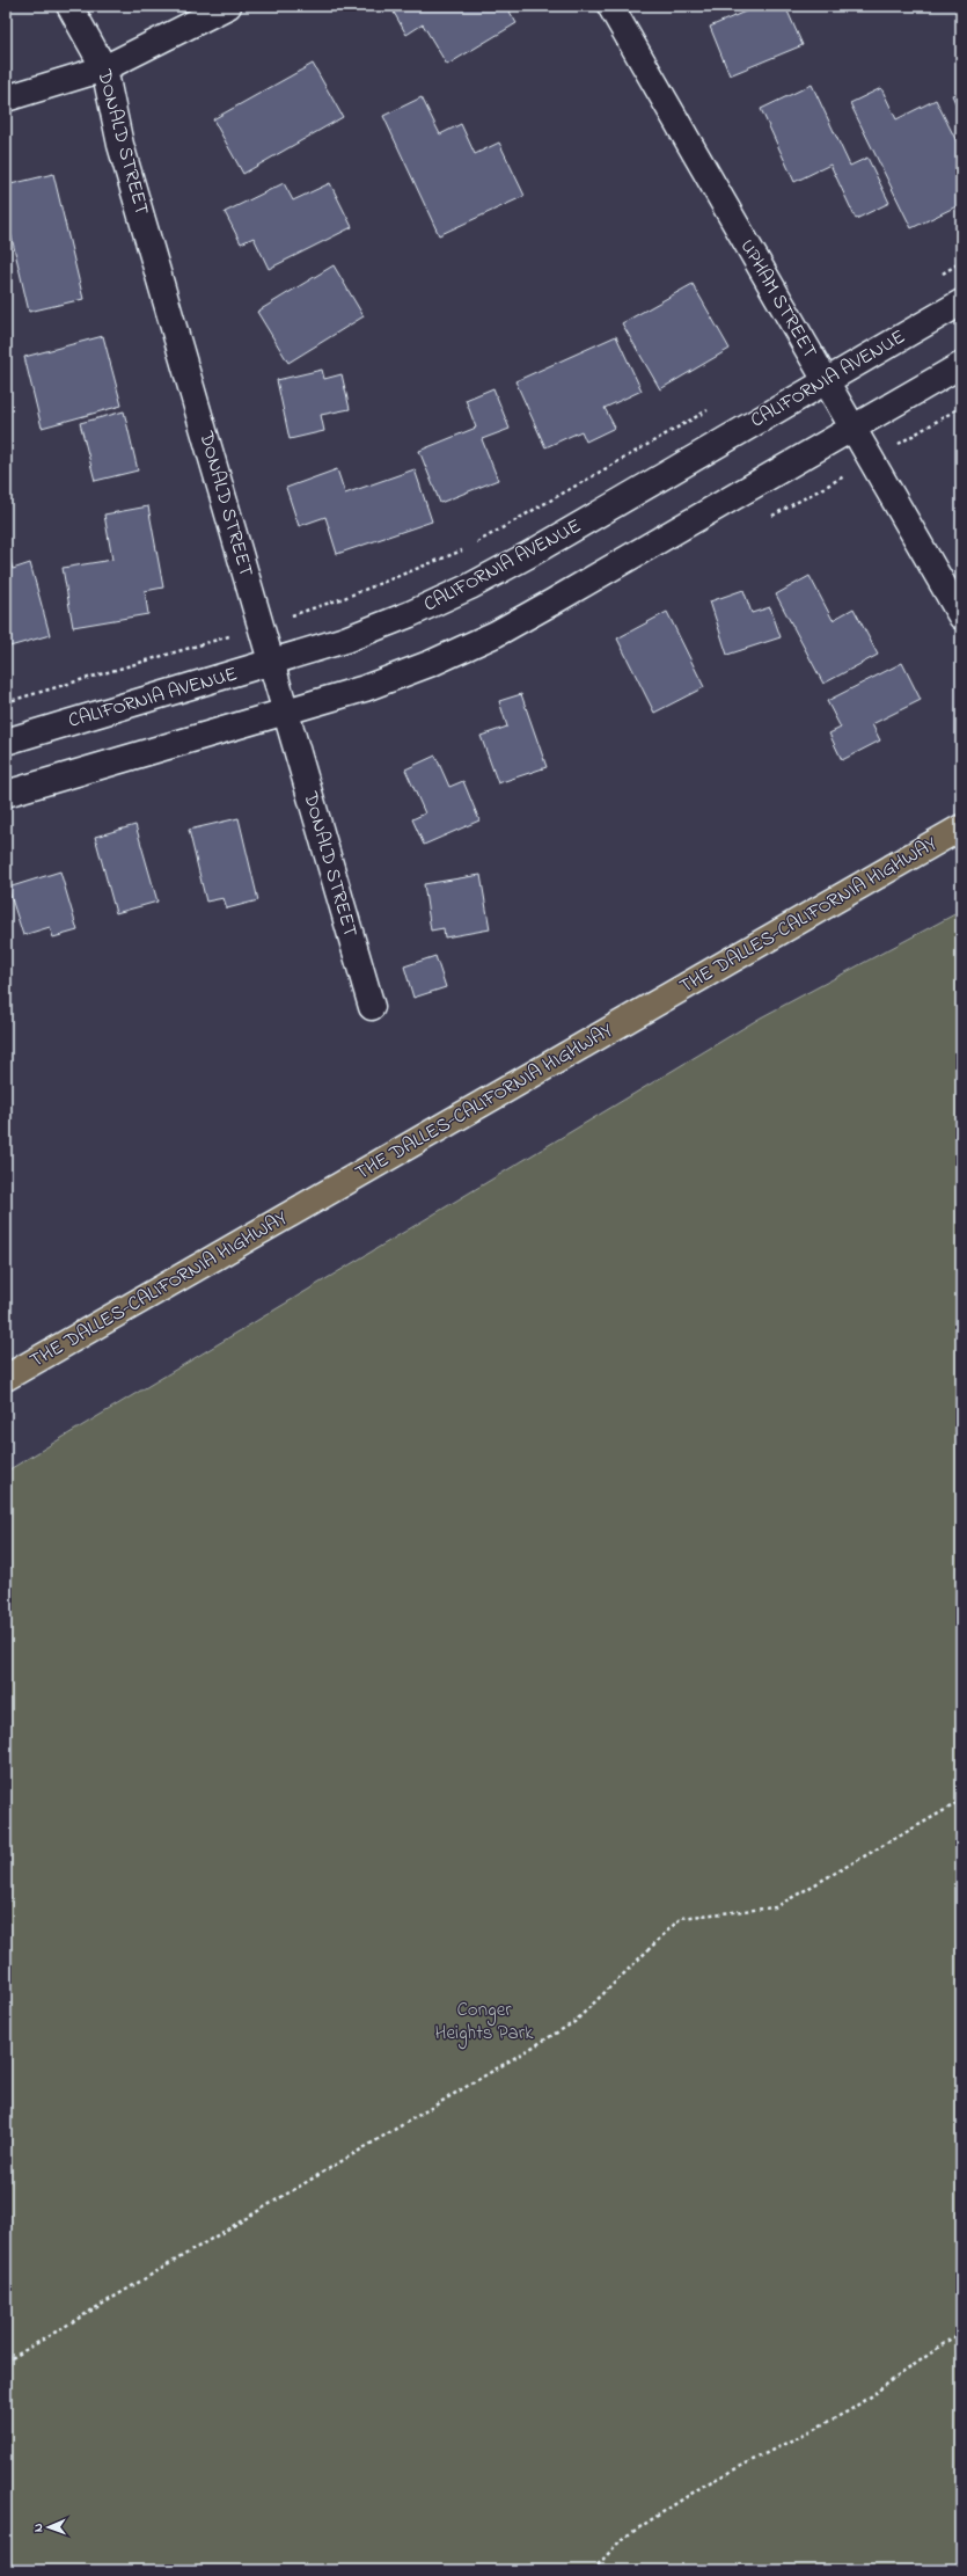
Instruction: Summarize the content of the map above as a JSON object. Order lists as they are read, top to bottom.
{
  "streets": {
    "highway": ["THE DALLES-CALIFORNIA HIGHWAY"],
    "street": ["DONALD STREET", "UPHAM STREET", "CALIFORNIA AVENUE"]
  },
  "crossings": [
    ["DONALD STREET", "CALIFORNIA AVENUE"],
    ["UPHAM STREET", "CALIFORNIA AVENUE"]
  ],
  "parks": ["Conger Heights Park"],
  "north": "left"
}
